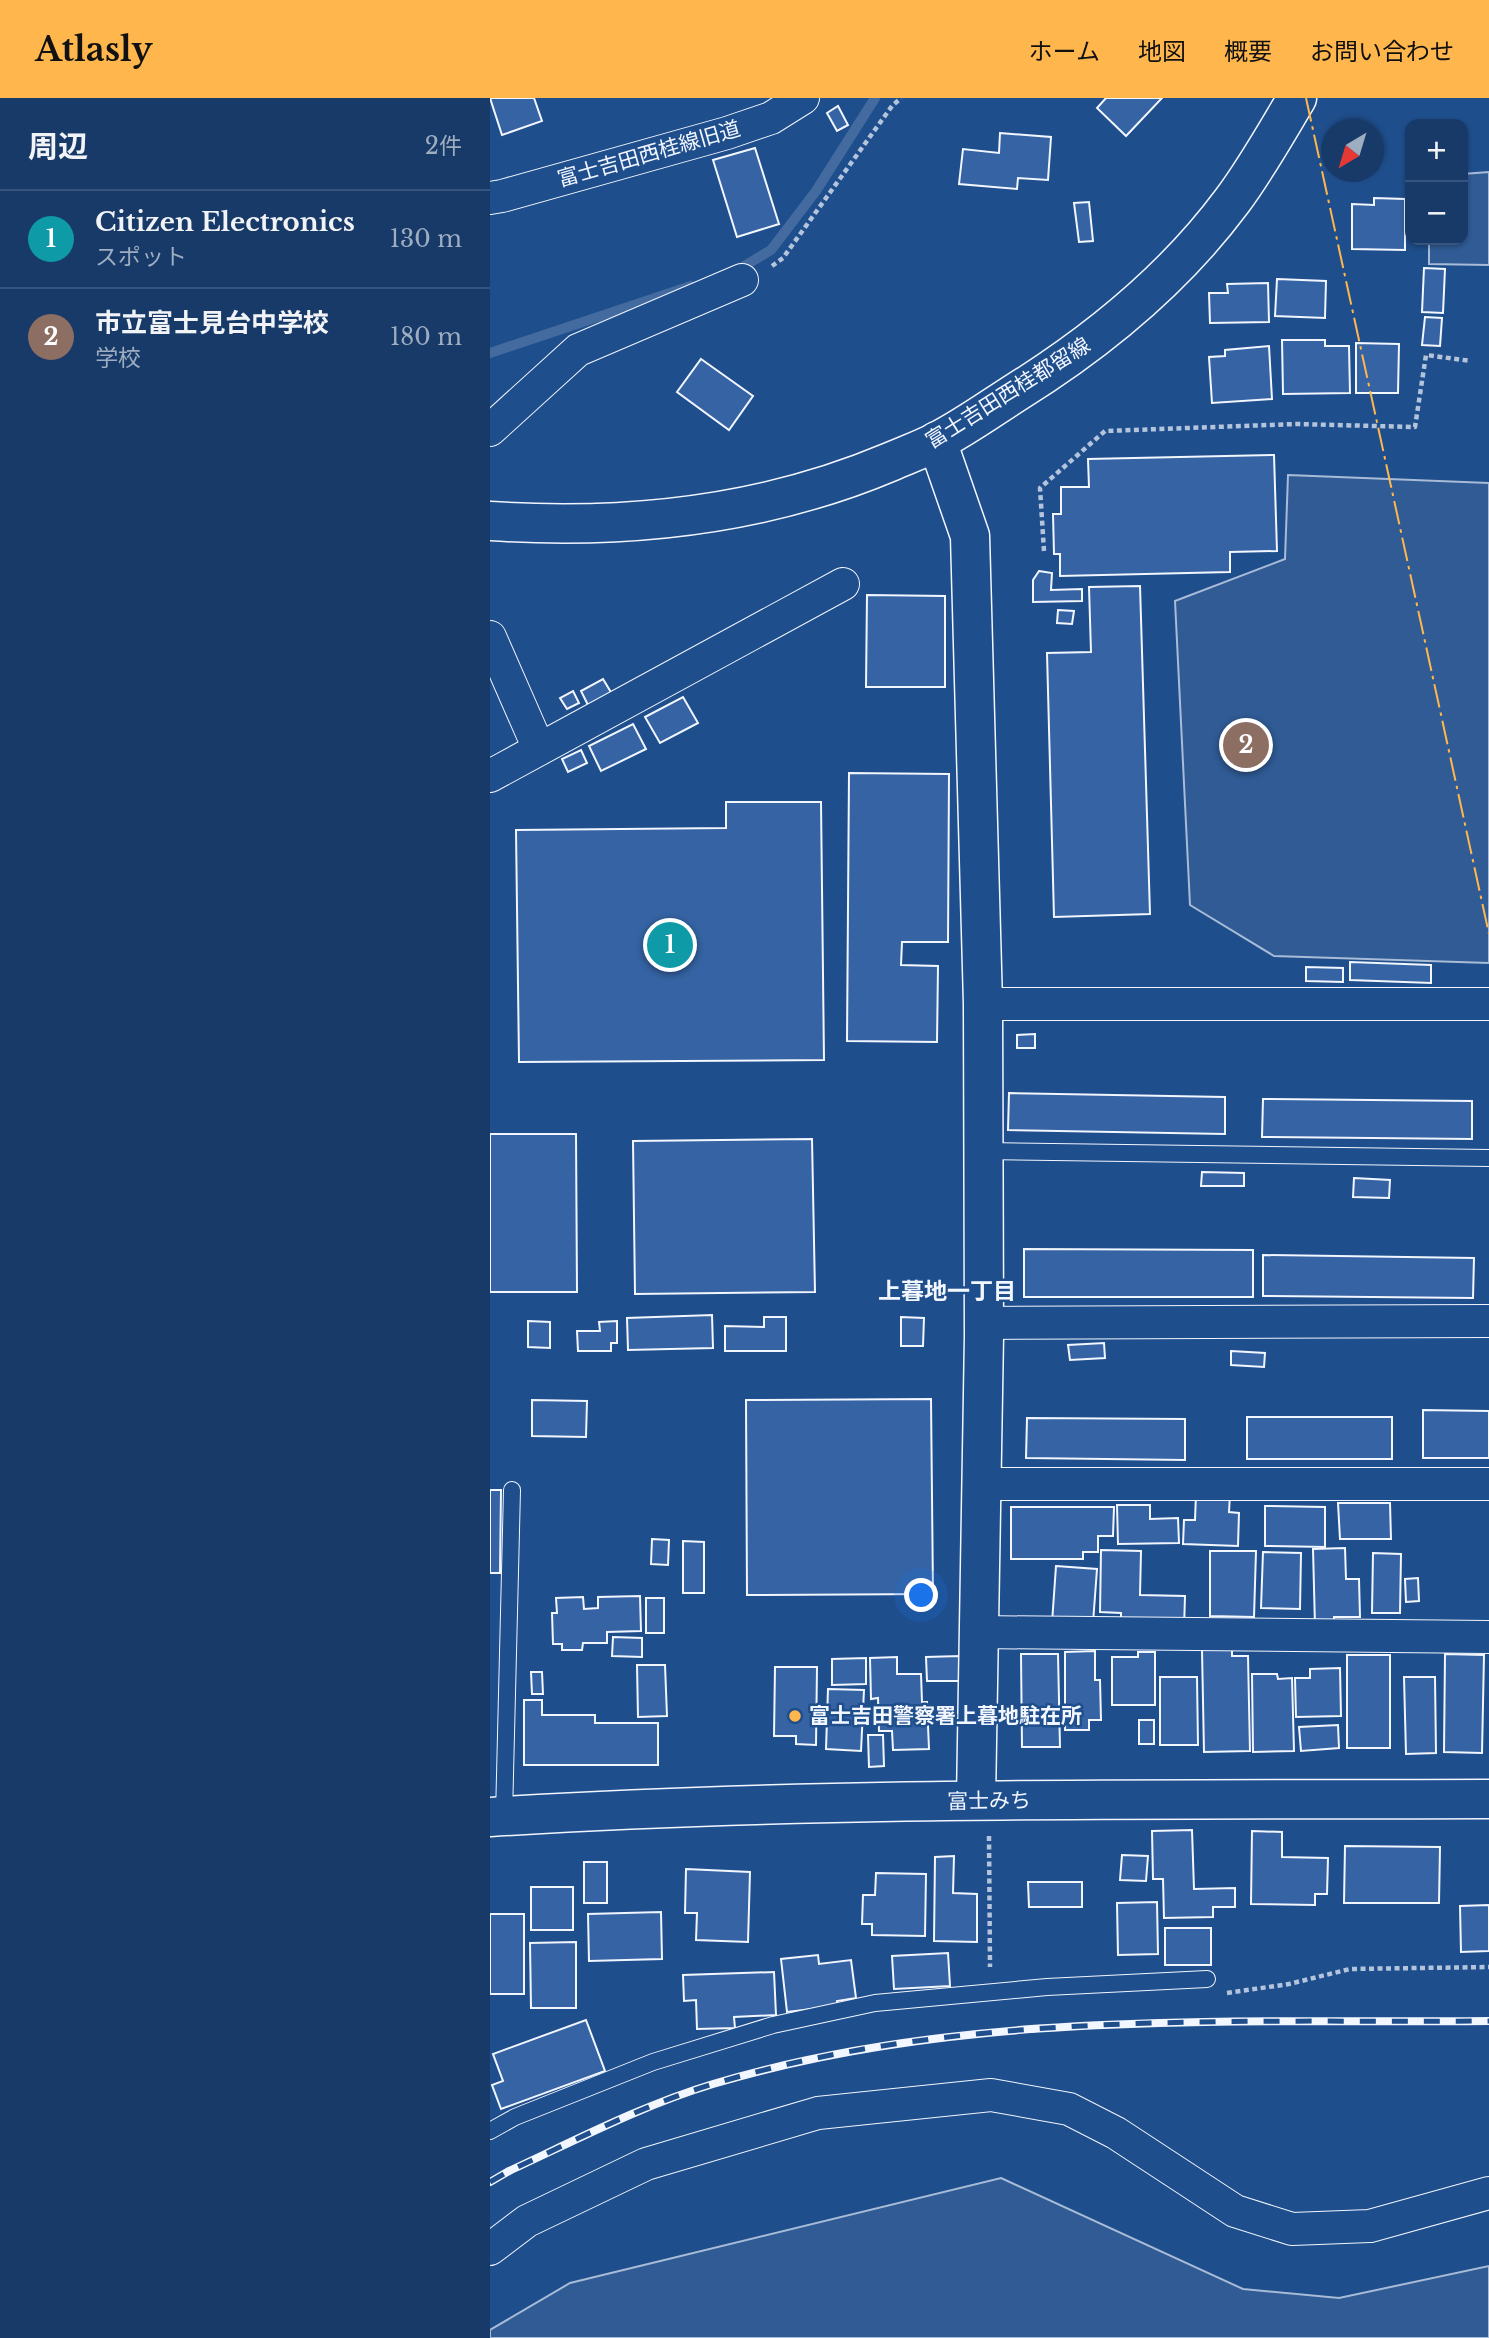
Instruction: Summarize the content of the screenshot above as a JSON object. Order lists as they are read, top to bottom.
{
  "streets": {
    "main road": ["富士吉田西桂都留線", "富士みち"],
    "street": ["富士吉田西桂線旧道"]
  },
  "districts": ["上暮地一丁目"],
  "places": ["富士吉田警察署上暮地駐在所"],
  "north": "bottom left",
  "page": {
    "header": "Atlasly",
    "nav": [
      "ホーム",
      "地図",
      "概要",
      "お問い合わせ"
    ],
    "heading": ["周辺", "2件"],
    "map_buttons": ["+", "−"],
    "list": [
      {
        "mark": "1",
        "name": "Citizen Electronics",
        "note": "スポット",
        "value": "130 m"
      },
      {
        "mark": "2",
        "name": "市立富士見台中学校",
        "note": "学校",
        "value": "180 m"
      }
    ],
    "pins": ["2", "1"]
  }
}
